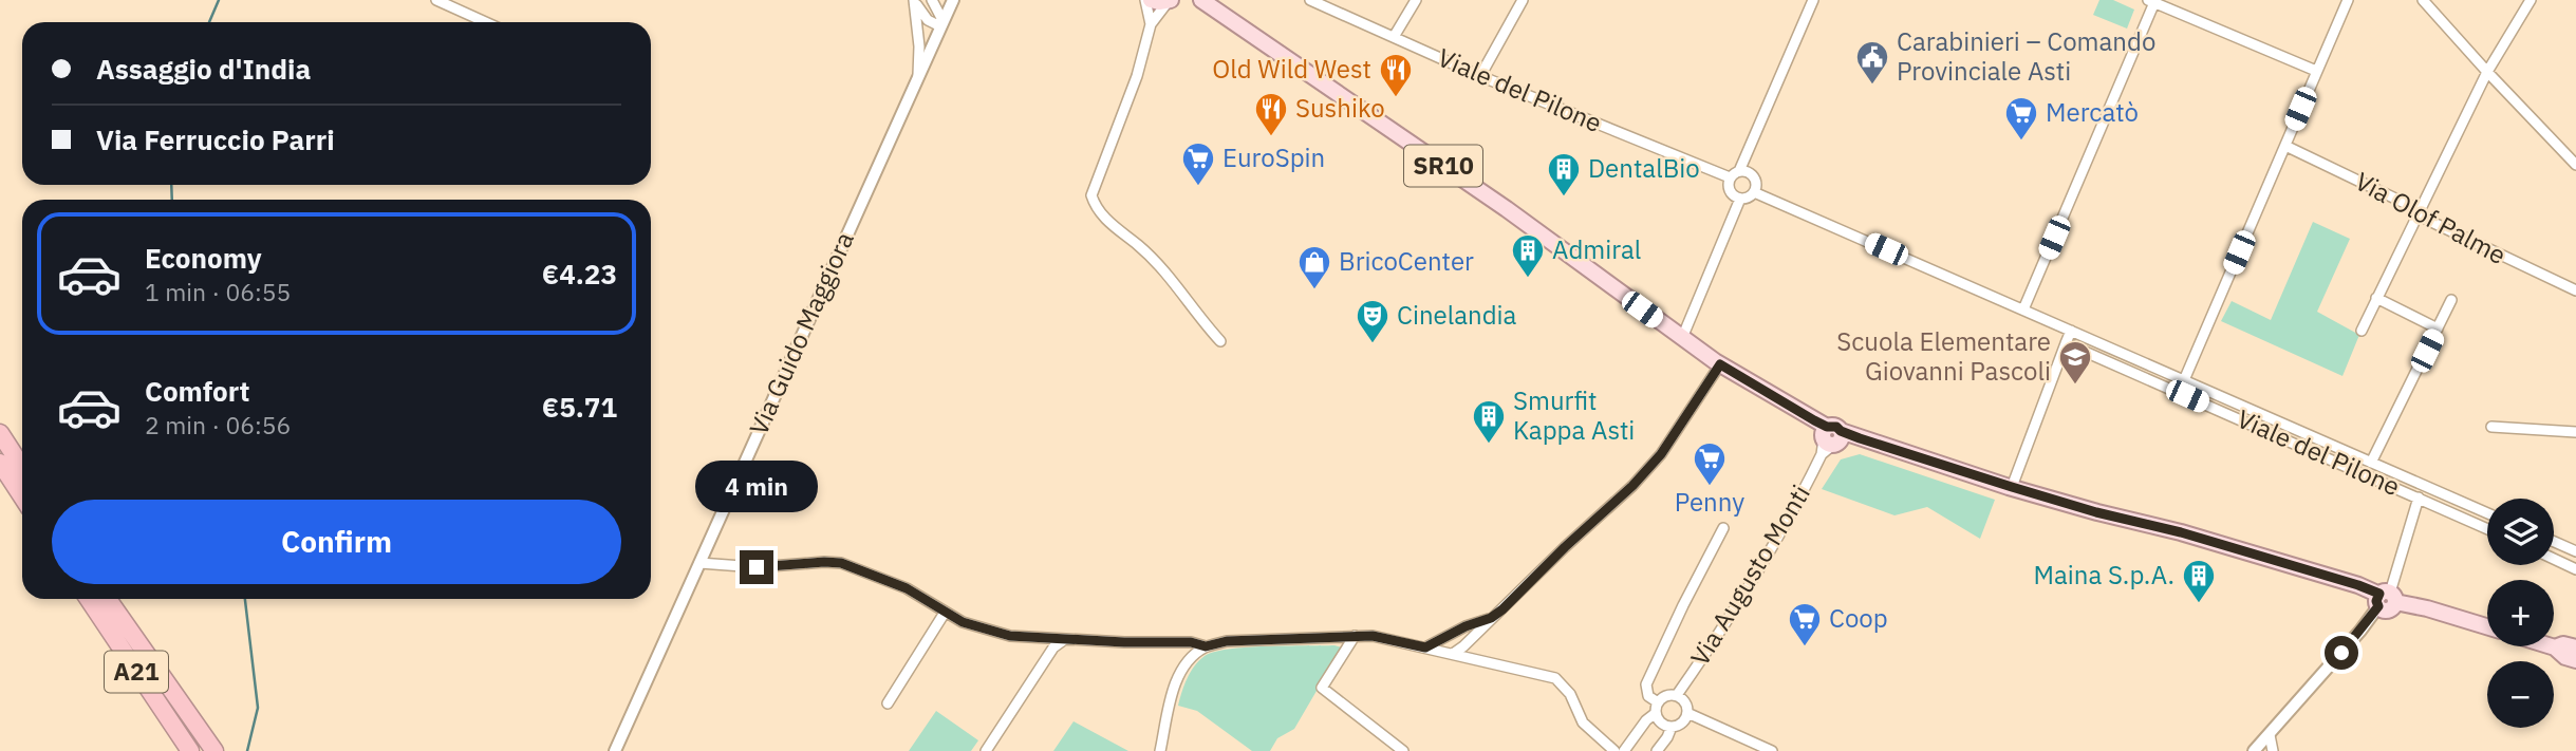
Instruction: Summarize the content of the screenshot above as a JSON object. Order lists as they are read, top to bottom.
{
  "streets": {
    "highway": ["A21"],
    "main road": ["SR10"],
    "street": [
      "Viale del Pilone",
      "Via Olof Palme",
      "Via Guido Maggiora",
      "Via Augusto Monti"
    ]
  },
  "crossings": [
    ["SR10", "Via Augusto Monti"]
  ],
  "places": {
    "public building": ["Carabinieri – Comando Provinciale Asti"],
    "restaurant": ["Old Wild West", "Sushiko"],
    "supermarket": [
      "Mercatò",
      "EuroSpin",
      "Penny",
      "Coop"
    ],
    "building": [
      "DentalBio",
      "Admiral",
      "Smurfit Kappa Asti",
      "Maina S.p.A."
    ],
    "shop": ["BricoCenter"],
    "theatre": ["Cinelandia"],
    "school or university": ["Scuola Elementare Giovanni Pascoli"]
  },
  "page": {
    "banner": ["Assaggio d'India", "Via Ferruccio Parri"],
    "list": [
      {
        "name": "Economy",
        "note": "1 min · 06:55",
        "value": "€4.23"
      },
      {
        "name": "Comfort",
        "note": "2 min · 06:56",
        "value": "€5.71"
      }
    ],
    "bubble": "4 min",
    "buttons": "Confirm",
    "map_buttons": ["+", "−"]
  }
}
